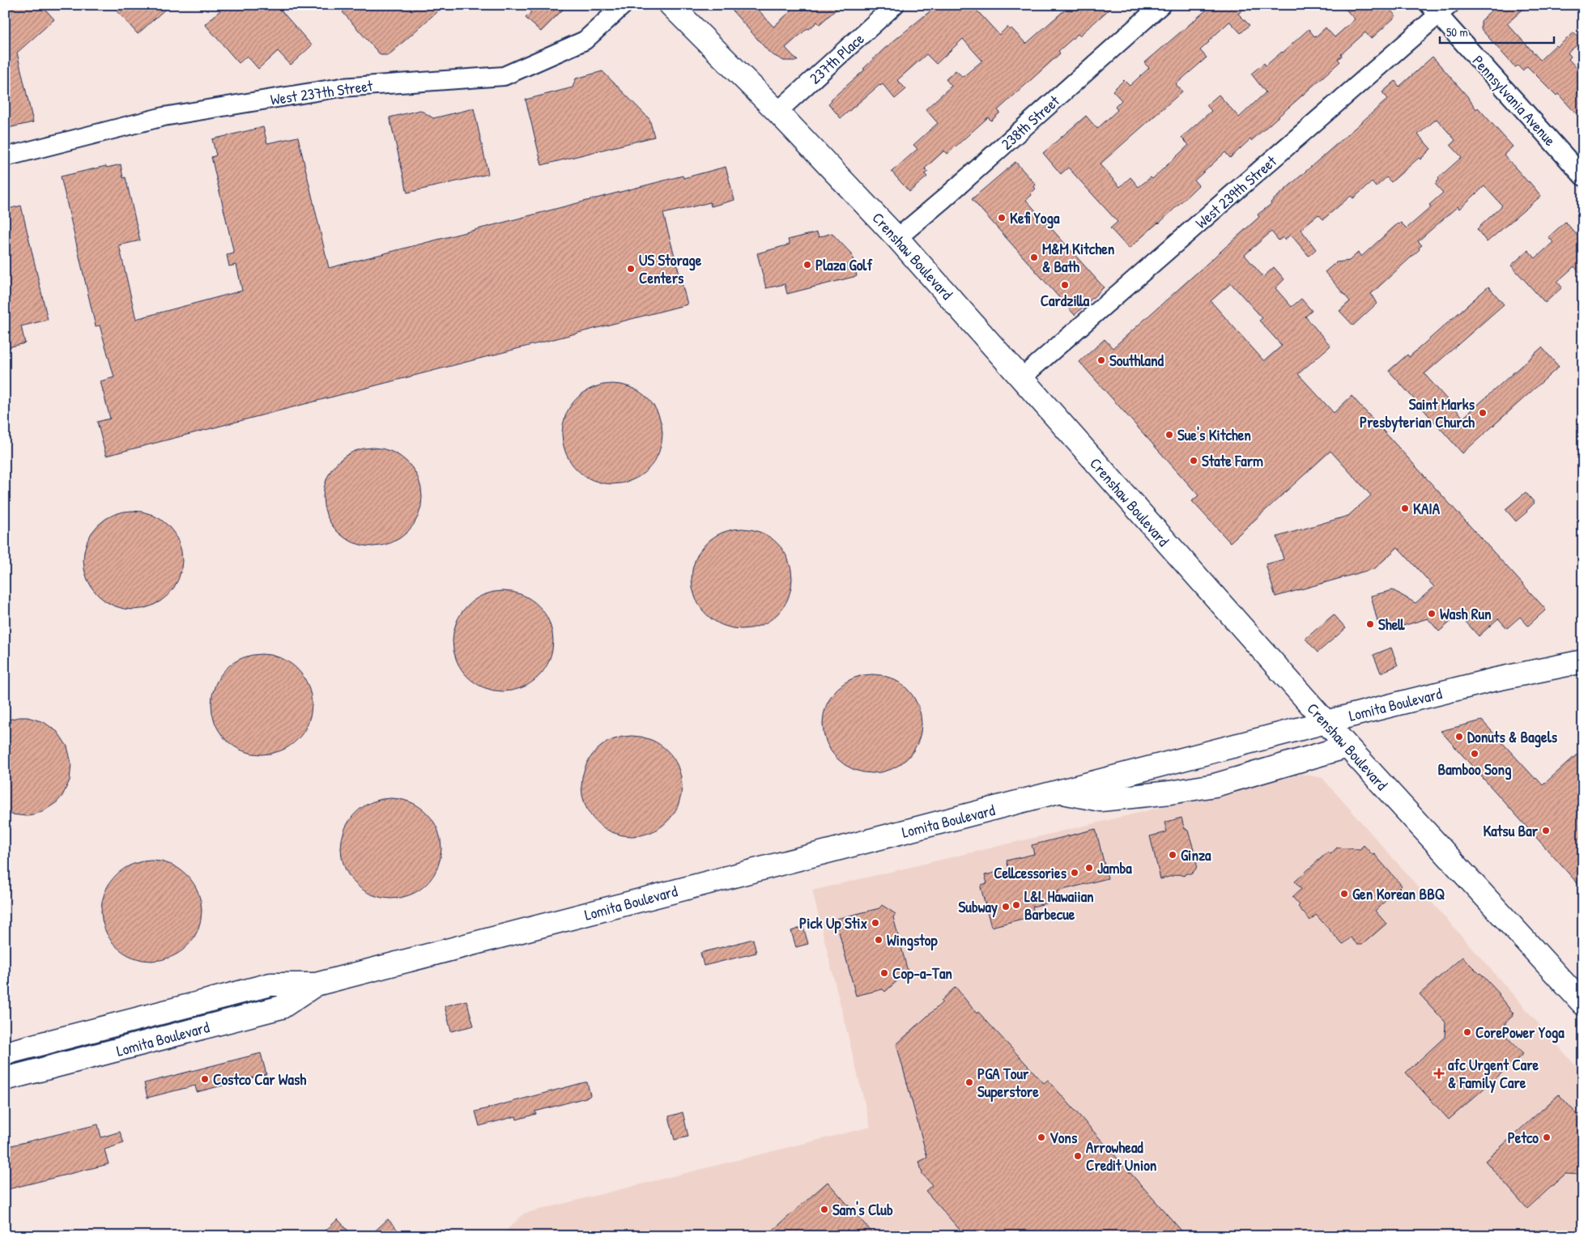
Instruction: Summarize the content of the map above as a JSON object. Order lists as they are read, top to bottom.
{
  "streets": {
    "main road": ["Crenshaw Boulevard", "Lomita Boulevard"],
    "street": [
      "237th Place",
      "West 237th Street",
      "Pennsylvania Avenue",
      "238th Street",
      "West 239th Street"
    ]
  },
  "crossings": [
    ["237th Place", "Crenshaw Boulevard"],
    ["Pennsylvania Avenue", "West 239th Street"],
    ["238th Street", "Crenshaw Boulevard"],
    ["West 239th Street", "Crenshaw Boulevard"],
    ["Crenshaw Boulevard", "Lomita Boulevard"]
  ],
  "places": {
    "other": [
      "Kefi Yoga",
      "M&M Kitchen & Bath",
      "Plaza Golf",
      "US Storage Centers",
      "Cardzilla",
      "Southland",
      "Saint Marks Presbyterian Church",
      "Sue's Kitchen",
      "State Farm",
      "KAIA",
      "Wash Run",
      "Shell",
      "Donuts & Bagels",
      "Bamboo Song",
      "Katsu Bar",
      "Ginza",
      "Jamba",
      "Cellcessories",
      "Gen Korean BBQ",
      "L&L Hawaiian Barbecue",
      "Subway",
      "Pick Up Stix",
      "Wingstop",
      "Cop-a-Tan",
      "CorePower Yoga",
      "Costco Car Wash",
      "PGA Tour Superstore",
      "Vons",
      "Petco",
      "Arrowhead Credit Union",
      "Sam's Club"
    ],
    "health": ["afc Urgent Care & Family Care"]
  },
  "scale_bar": "50 m"
}
